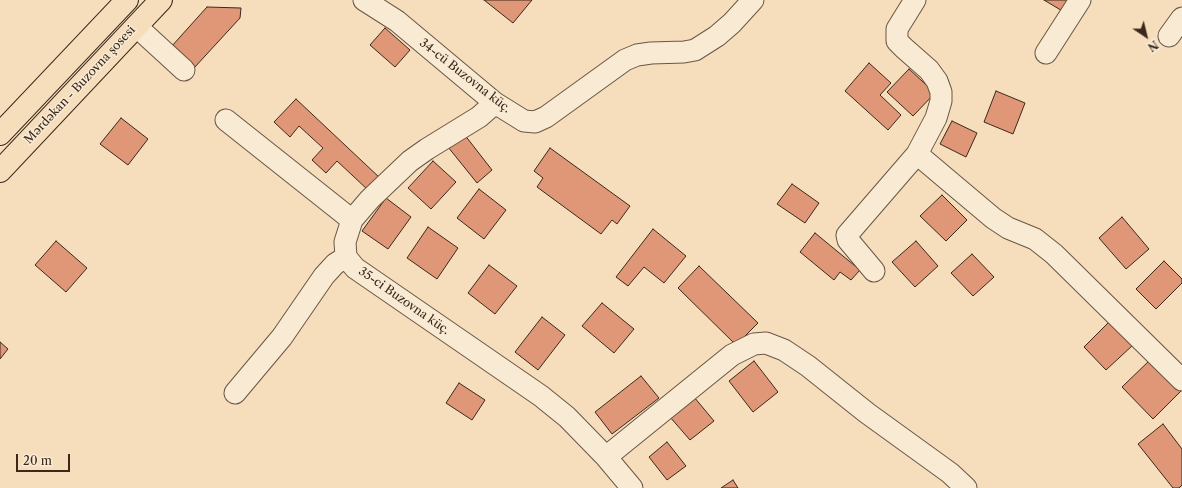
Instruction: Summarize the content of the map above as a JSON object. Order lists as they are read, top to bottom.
{
  "streets": {
    "main road": ["Mərdəkan - Buzovna şosesi"],
    "street": ["34-cü Buzovna küç.", "35-ci Buzovna küç."]
  },
  "scale_bar": "20 m",
  "north": "bottom right"
}
